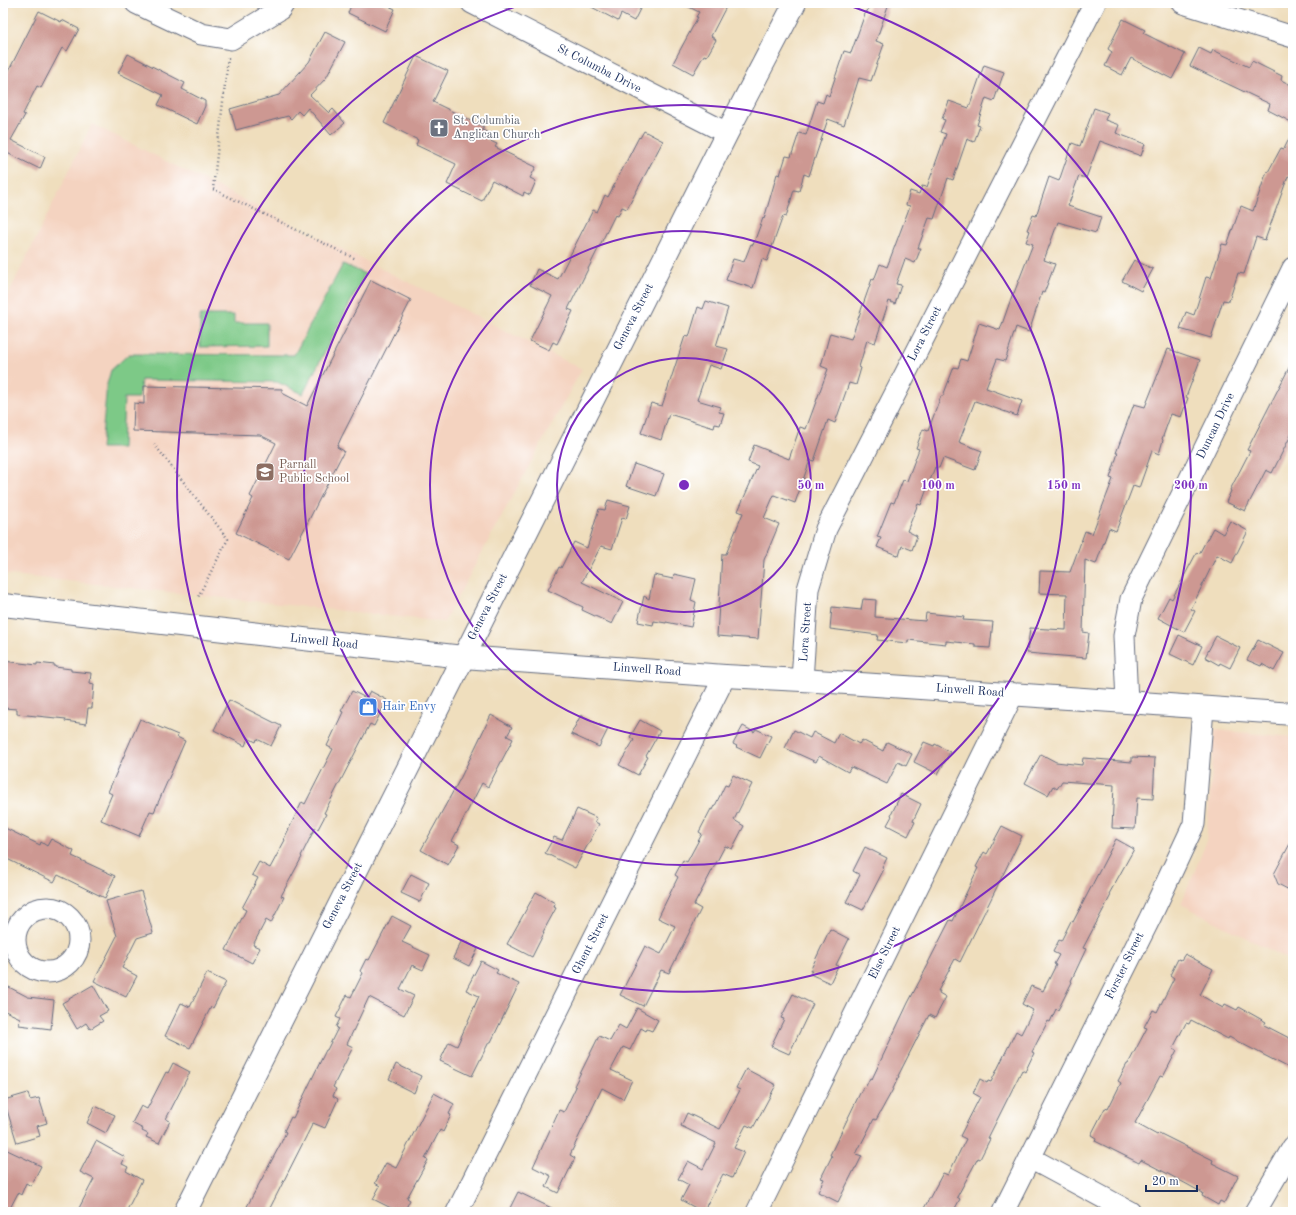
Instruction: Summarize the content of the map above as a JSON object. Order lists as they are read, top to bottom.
{
  "streets": {
    "main road": ["Geneva Street", "Linwell Road"],
    "street": [
      "St Columba Drive",
      "Lora Street",
      "Duncan Drive",
      "Ghent Street",
      "Else Street",
      "Forster Street"
    ]
  },
  "crossings": [
    ["St Columba Drive", "Geneva Street"],
    ["Geneva Street", "Linwell Road"],
    ["Lora Street", "Linwell Road"],
    ["Duncan Drive", "Linwell Road"],
    ["Linwell Road", "Ghent Street"],
    ["Linwell Road", "Else Street"],
    ["Linwell Road", "Forster Street"]
  ],
  "places": {
    "church": ["St. Columbia Anglican Church"],
    "school or university": ["Parnall Public School"],
    "shop": ["Hair Envy"]
  },
  "scale_bar": "20 m",
  "rings": [
    "50 m",
    "100 m",
    "150 m",
    "200 m"
  ]
}
